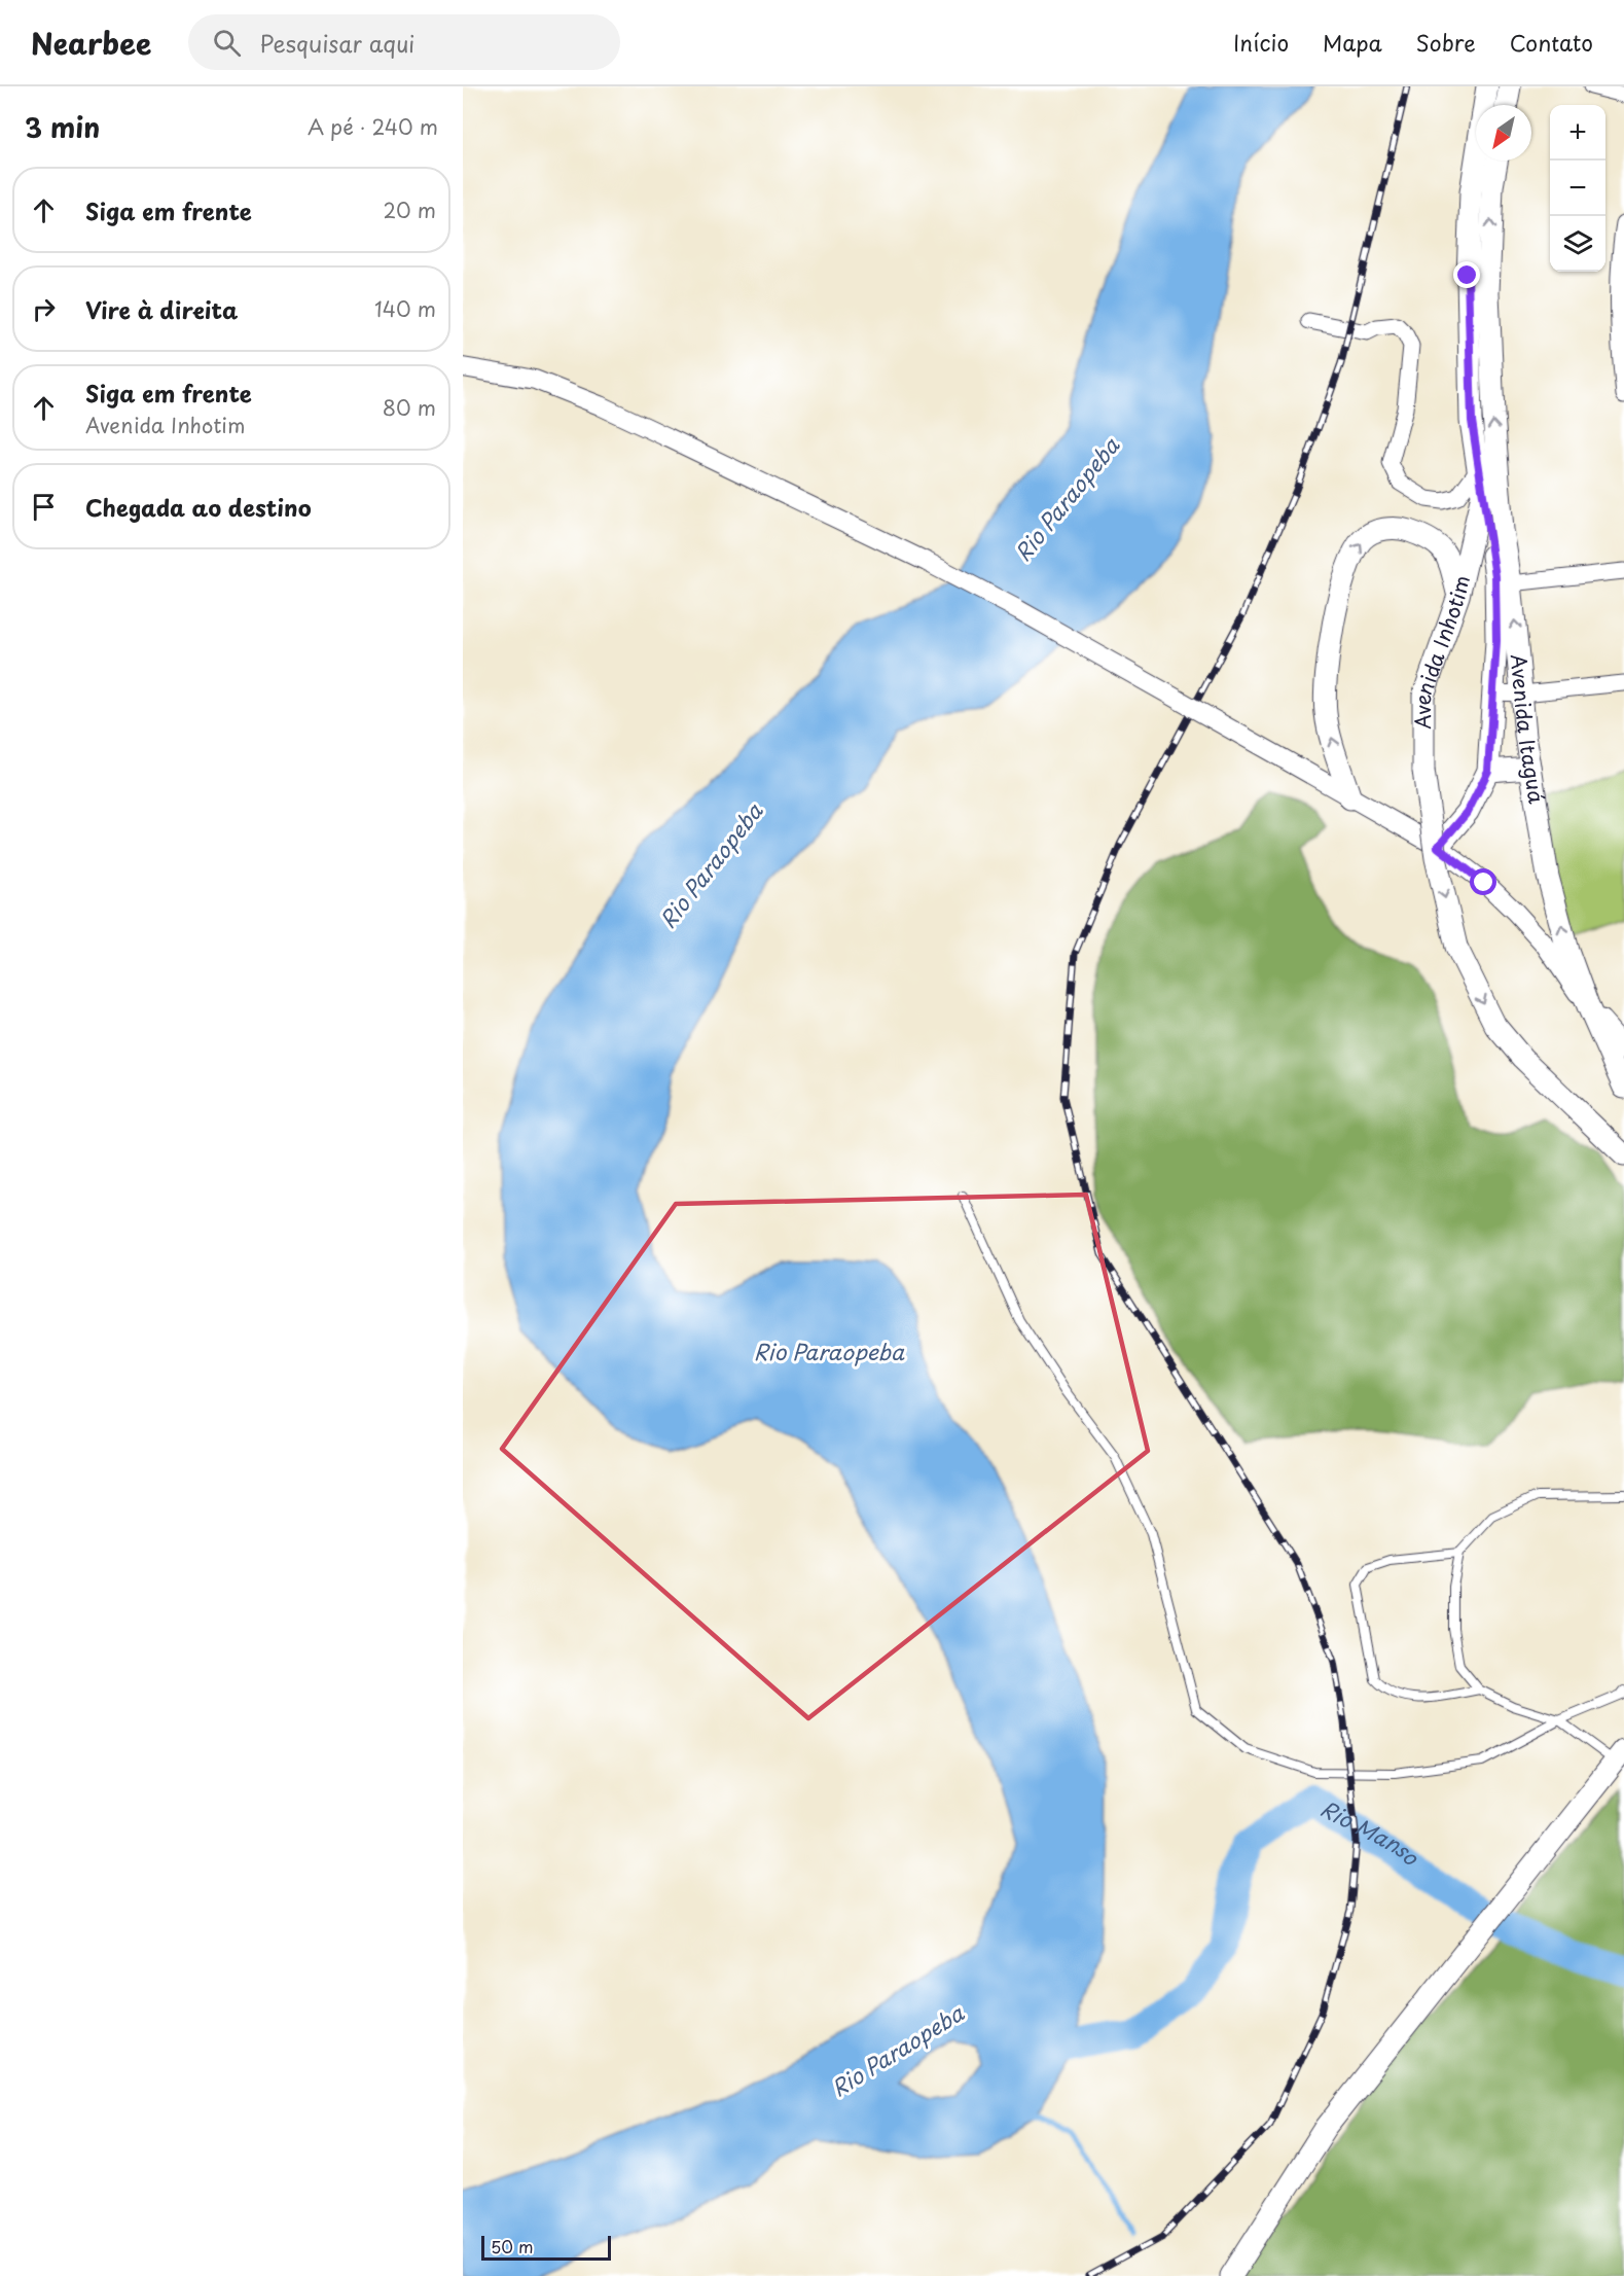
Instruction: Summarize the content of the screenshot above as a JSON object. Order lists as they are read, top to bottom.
{
  "streets": {
    "main road": ["Avenida Inhotim", "Avenida Itaguá"]
  },
  "one_way": ["Avenida Itaguá"],
  "water": ["Rio Paraopeba", "Rio Manso"],
  "scale_bar": "50 m",
  "north": "bottom left",
  "page": {
    "header": "Nearbee",
    "search": "Pesquisar aqui",
    "nav": [
      "Início",
      "Mapa",
      "Sobre",
      "Contato"
    ],
    "heading": ["3 min", "A pé · 240 m"],
    "map_buttons": ["+", "−"],
    "list": [
      ["Siga em frente", "20 m"],
      ["Vire à direita", "140 m"],
      ["Siga em frente", "Avenida Inhotim", "80 m"],
      "Chegada ao destino"
    ],
    "scale": "50 m"
  }
}
